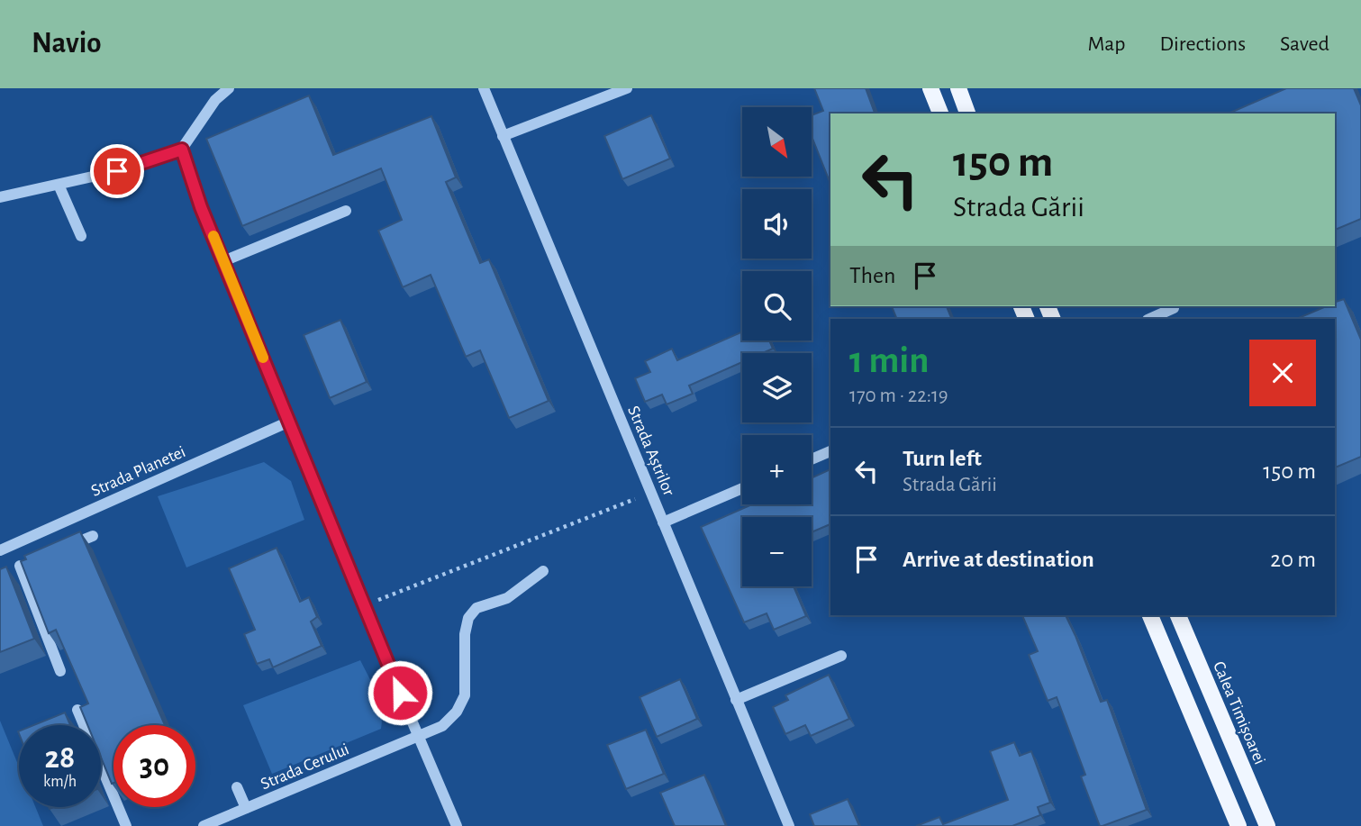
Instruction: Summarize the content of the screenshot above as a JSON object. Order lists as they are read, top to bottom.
{
  "streets": {
    "main road": ["Calea Timișoarei"],
    "street": ["Strada Aștrilor", "Strada Planetei", "Strada Cerului"]
  },
  "north": "bottom right",
  "page": {
    "header": "Navio",
    "nav": ["Map", "Directions", "Saved"],
    "map_buttons": ["+", "−"],
    "turn": ["150 m", "Strada Gării"],
    "then": "Then",
    "heading": ["1 min", "170 m · 22:19"],
    "list": [
      {
        "name": "Turn left",
        "note": "Strada Gării",
        "value": "150 m"
      },
      {
        "name": "Arrive at destination",
        "value": "20 m"
      }
    ],
    "speed": "28 km/h",
    "limit": "30"
  }
}
